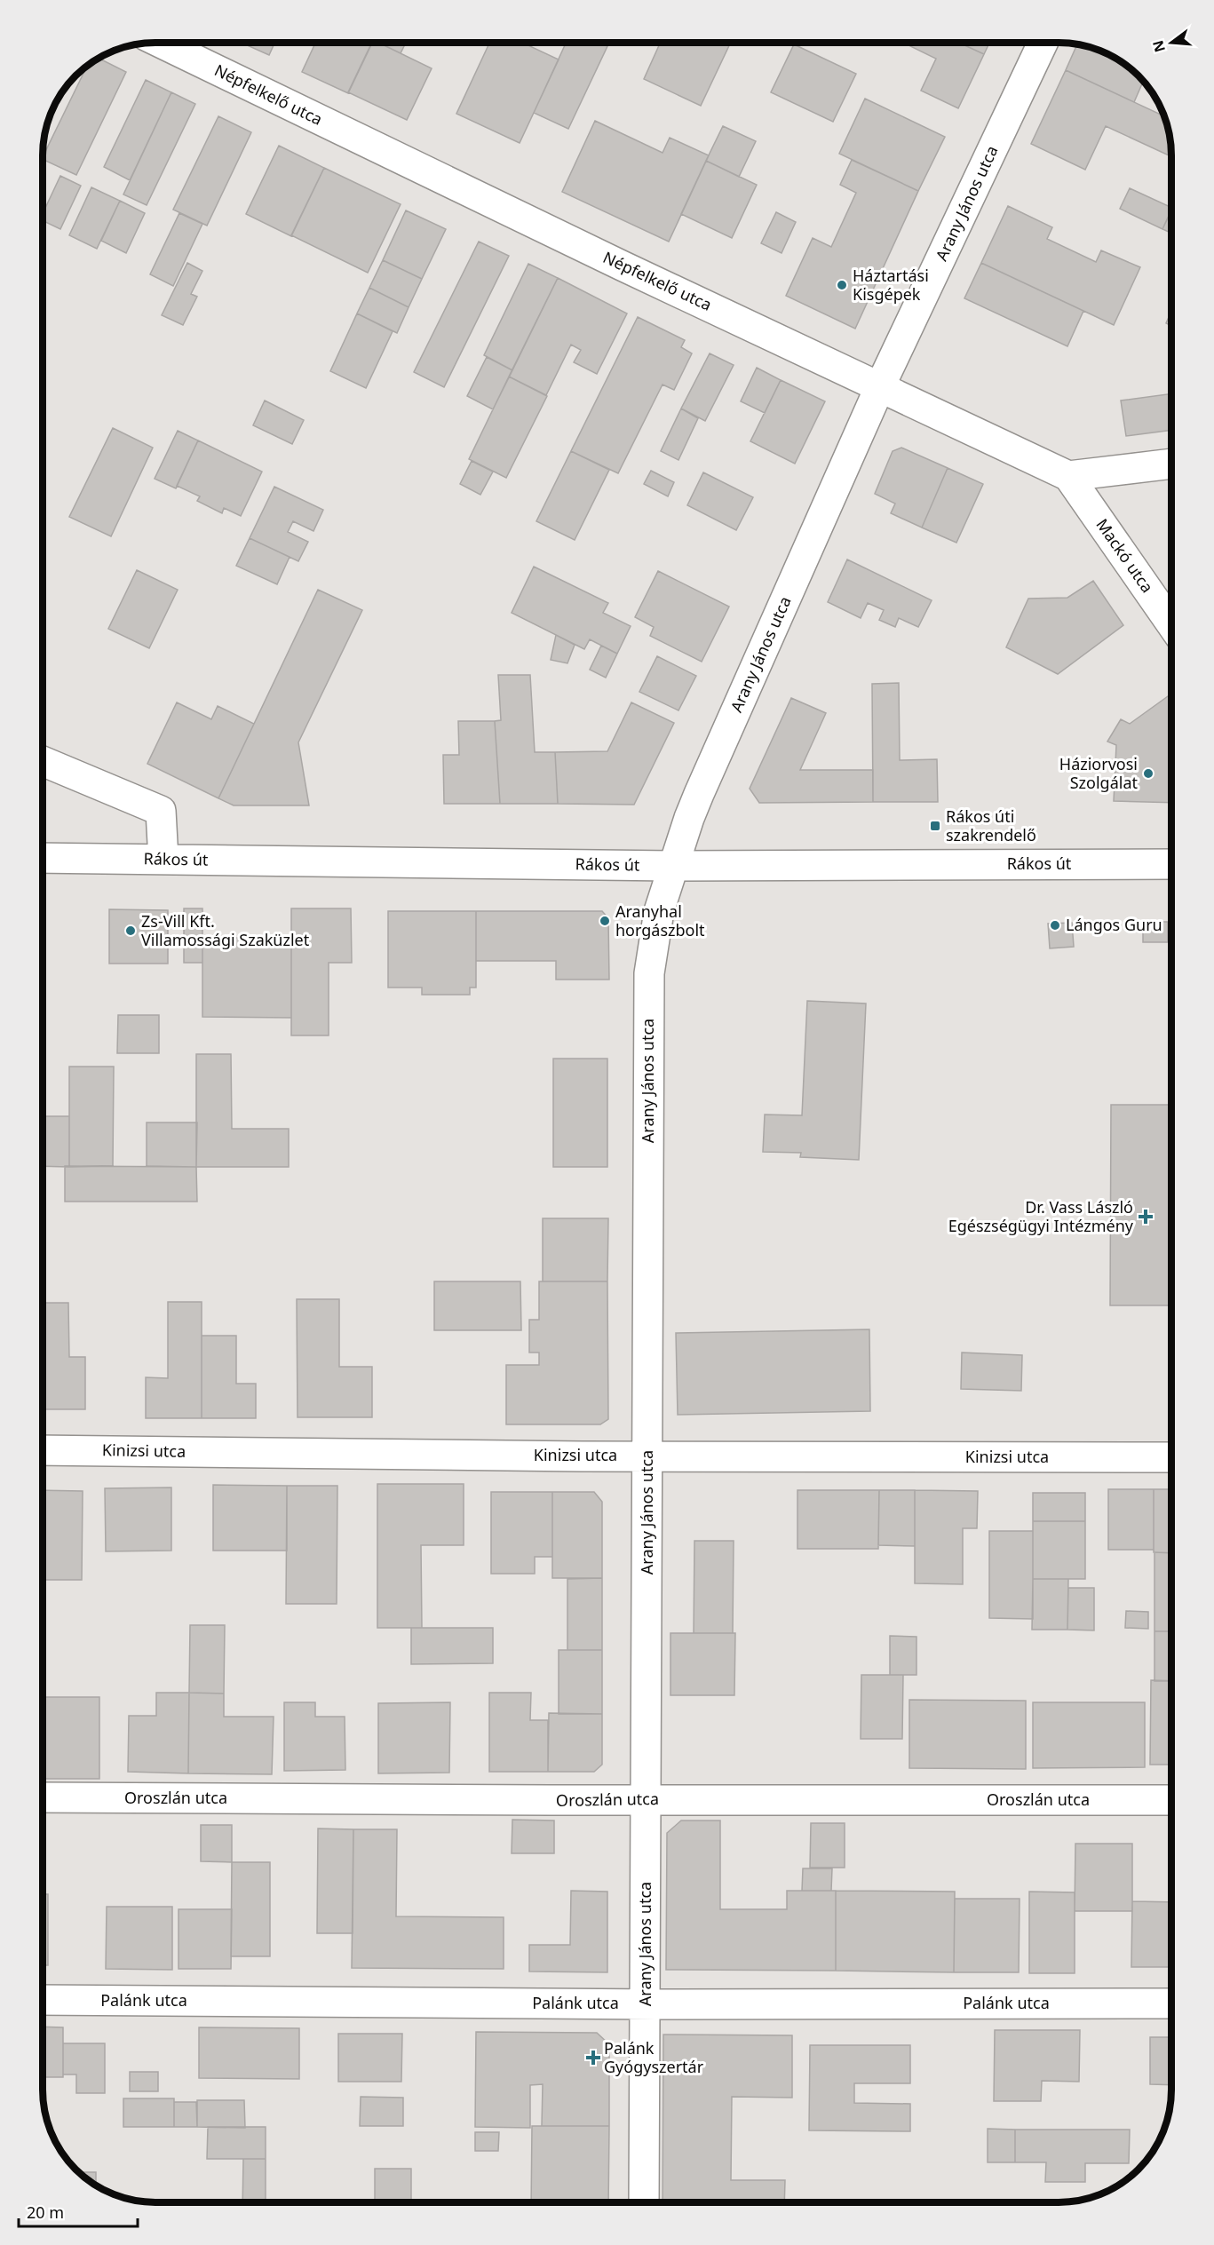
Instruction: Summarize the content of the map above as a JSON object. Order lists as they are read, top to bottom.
{
  "streets": {
    "street": [
      "Népfelkelő utca",
      "Arany János utca",
      "Mackó utca",
      "Rákos út",
      "Kinizsi utca",
      "Oroszlán utca",
      "Palánk utca"
    ]
  },
  "crossings": [
    ["Népfelkelő utca", "Arany János utca"],
    ["Népfelkelő utca", "Mackó utca"],
    ["Arany János utca", "Rákos út"],
    ["Arany János utca", "Kinizsi utca"],
    ["Arany János utca", "Oroszlán utca"],
    ["Arany János utca", "Palánk utca"]
  ],
  "places": {
    "other": [
      "Háztartási Kisgépek",
      "Háziorvosi Szolgálat",
      "Aranyhal horgászbolt",
      "Lángos Guru",
      "Zs-Vill Kft. Villamossági Szaküzlet"
    ],
    "transit": ["Rákos úti szakrendelő"],
    "health": ["Dr. Vass László Egészségügyi Intézmény", "Palánk Gyógyszertár"]
  },
  "scale_bar": "20 m",
  "north": "left"
}
